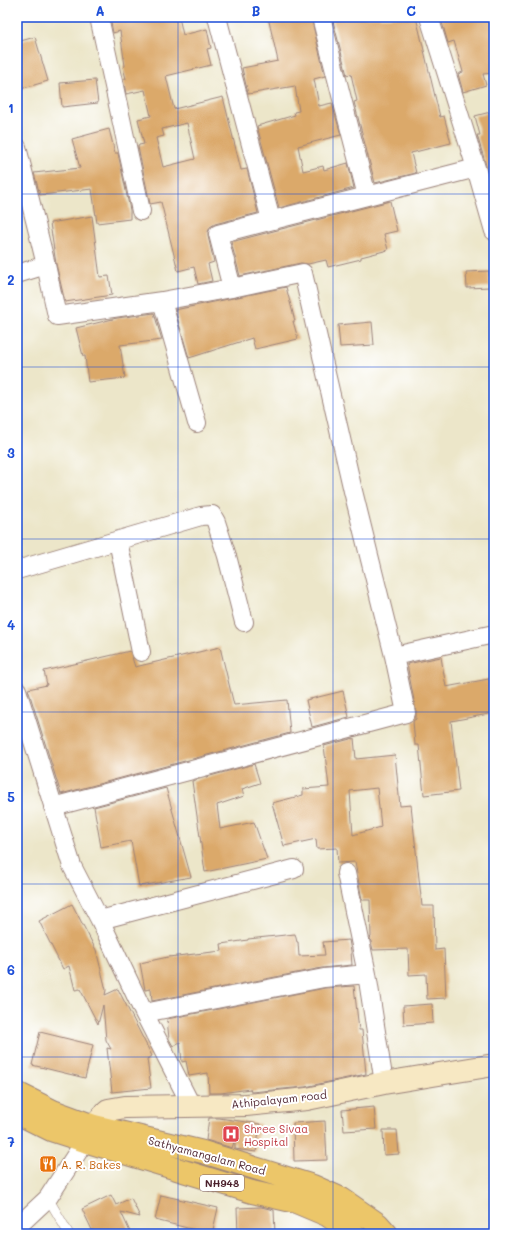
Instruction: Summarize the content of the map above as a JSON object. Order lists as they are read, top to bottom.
{
  "streets": {
    "highway": ["Sathyamangalam Road", "NH948"],
    "street": ["Athipalayam road"]
  },
  "crossings": [
    ["Athipalayam road", "Sathyamangalam Road"],
    ["Athipalayam road", "NH948"],
    ["Sathyamangalam Road", "NH948"]
  ],
  "places": {
    "hospital": ["Shree Sivaa Hospital"],
    "restaurant": ["A. R. Bakes"]
  },
  "grid": {
    "columns": ["A", "B", "C"],
    "rows": [
      "1",
      "2",
      "3",
      "4",
      "5",
      "6",
      "7"
    ]
  }
}
